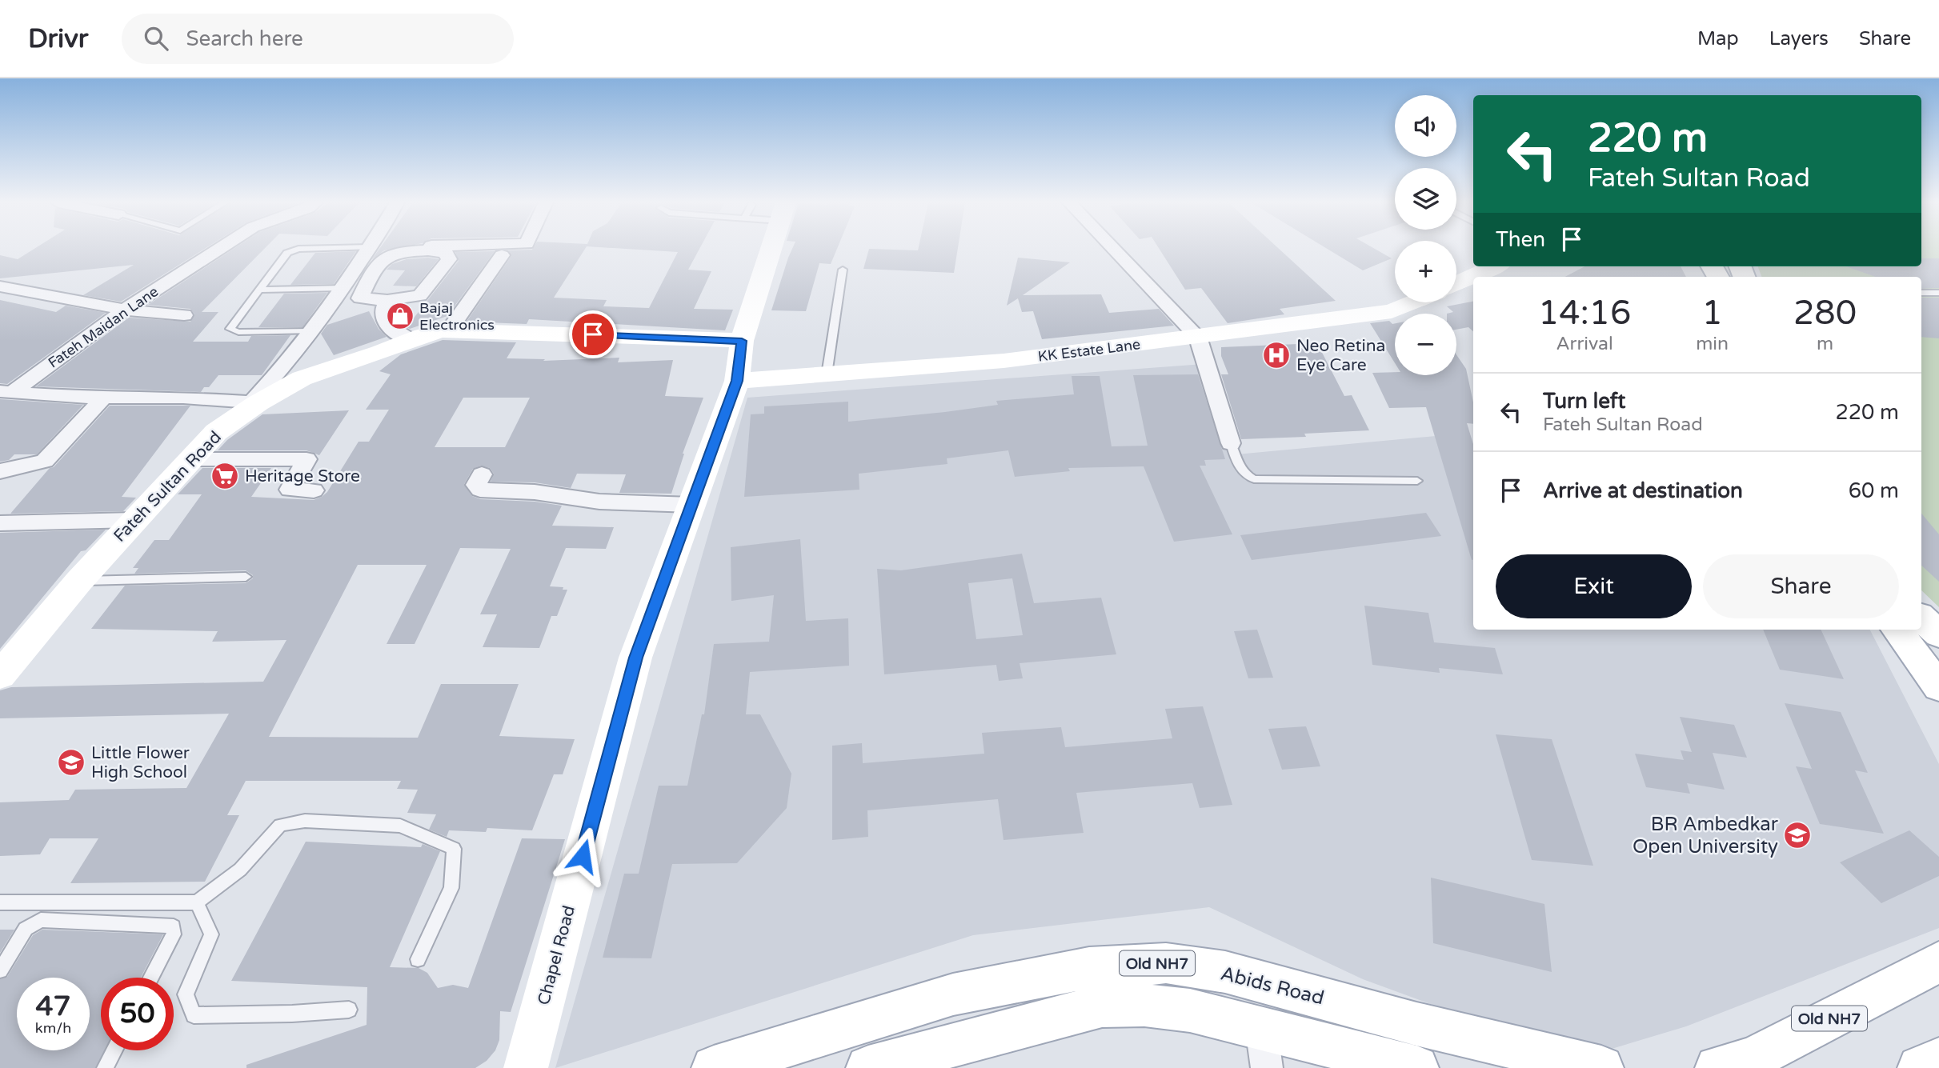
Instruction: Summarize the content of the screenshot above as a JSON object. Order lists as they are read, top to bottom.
{
  "streets": {
    "main road": [
      "KK Estate Lane",
      "Fateh Sultan Road",
      "Chapel Road",
      "Old NH7",
      "Abids Road"
    ],
    "street": ["Fateh Maidan Lane"]
  },
  "crossings": [
    ["KK Estate Lane", "Chapel Road"],
    ["Fateh Sultan Road", "Chapel Road"]
  ],
  "places": {
    "shop": ["Bajaj Electronics"],
    "hospital": ["Neo Retina Eye Care"],
    "supermarket": ["Heritage Store"],
    "school or university": ["Little Flower High School", "BR Ambedkar Open University"]
  },
  "page": {
    "header": "Drivr",
    "search": "Search here",
    "nav": ["Map", "Layers", "Share"],
    "map_buttons": ["+", "−"],
    "turn": ["220 m", "Fateh Sultan Road"],
    "then": "Then",
    "eta": [
      "14:16",
      "Arrival",
      "1",
      "min",
      "280",
      "m"
    ],
    "list": [
      {
        "name": "Turn left",
        "note": "Fateh Sultan Road",
        "value": "220 m"
      },
      {
        "name": "Arrive at destination",
        "value": "60 m"
      }
    ],
    "buttons": ["Exit", "Share"],
    "speed": "47 km/h",
    "limit": "50"
  }
}
